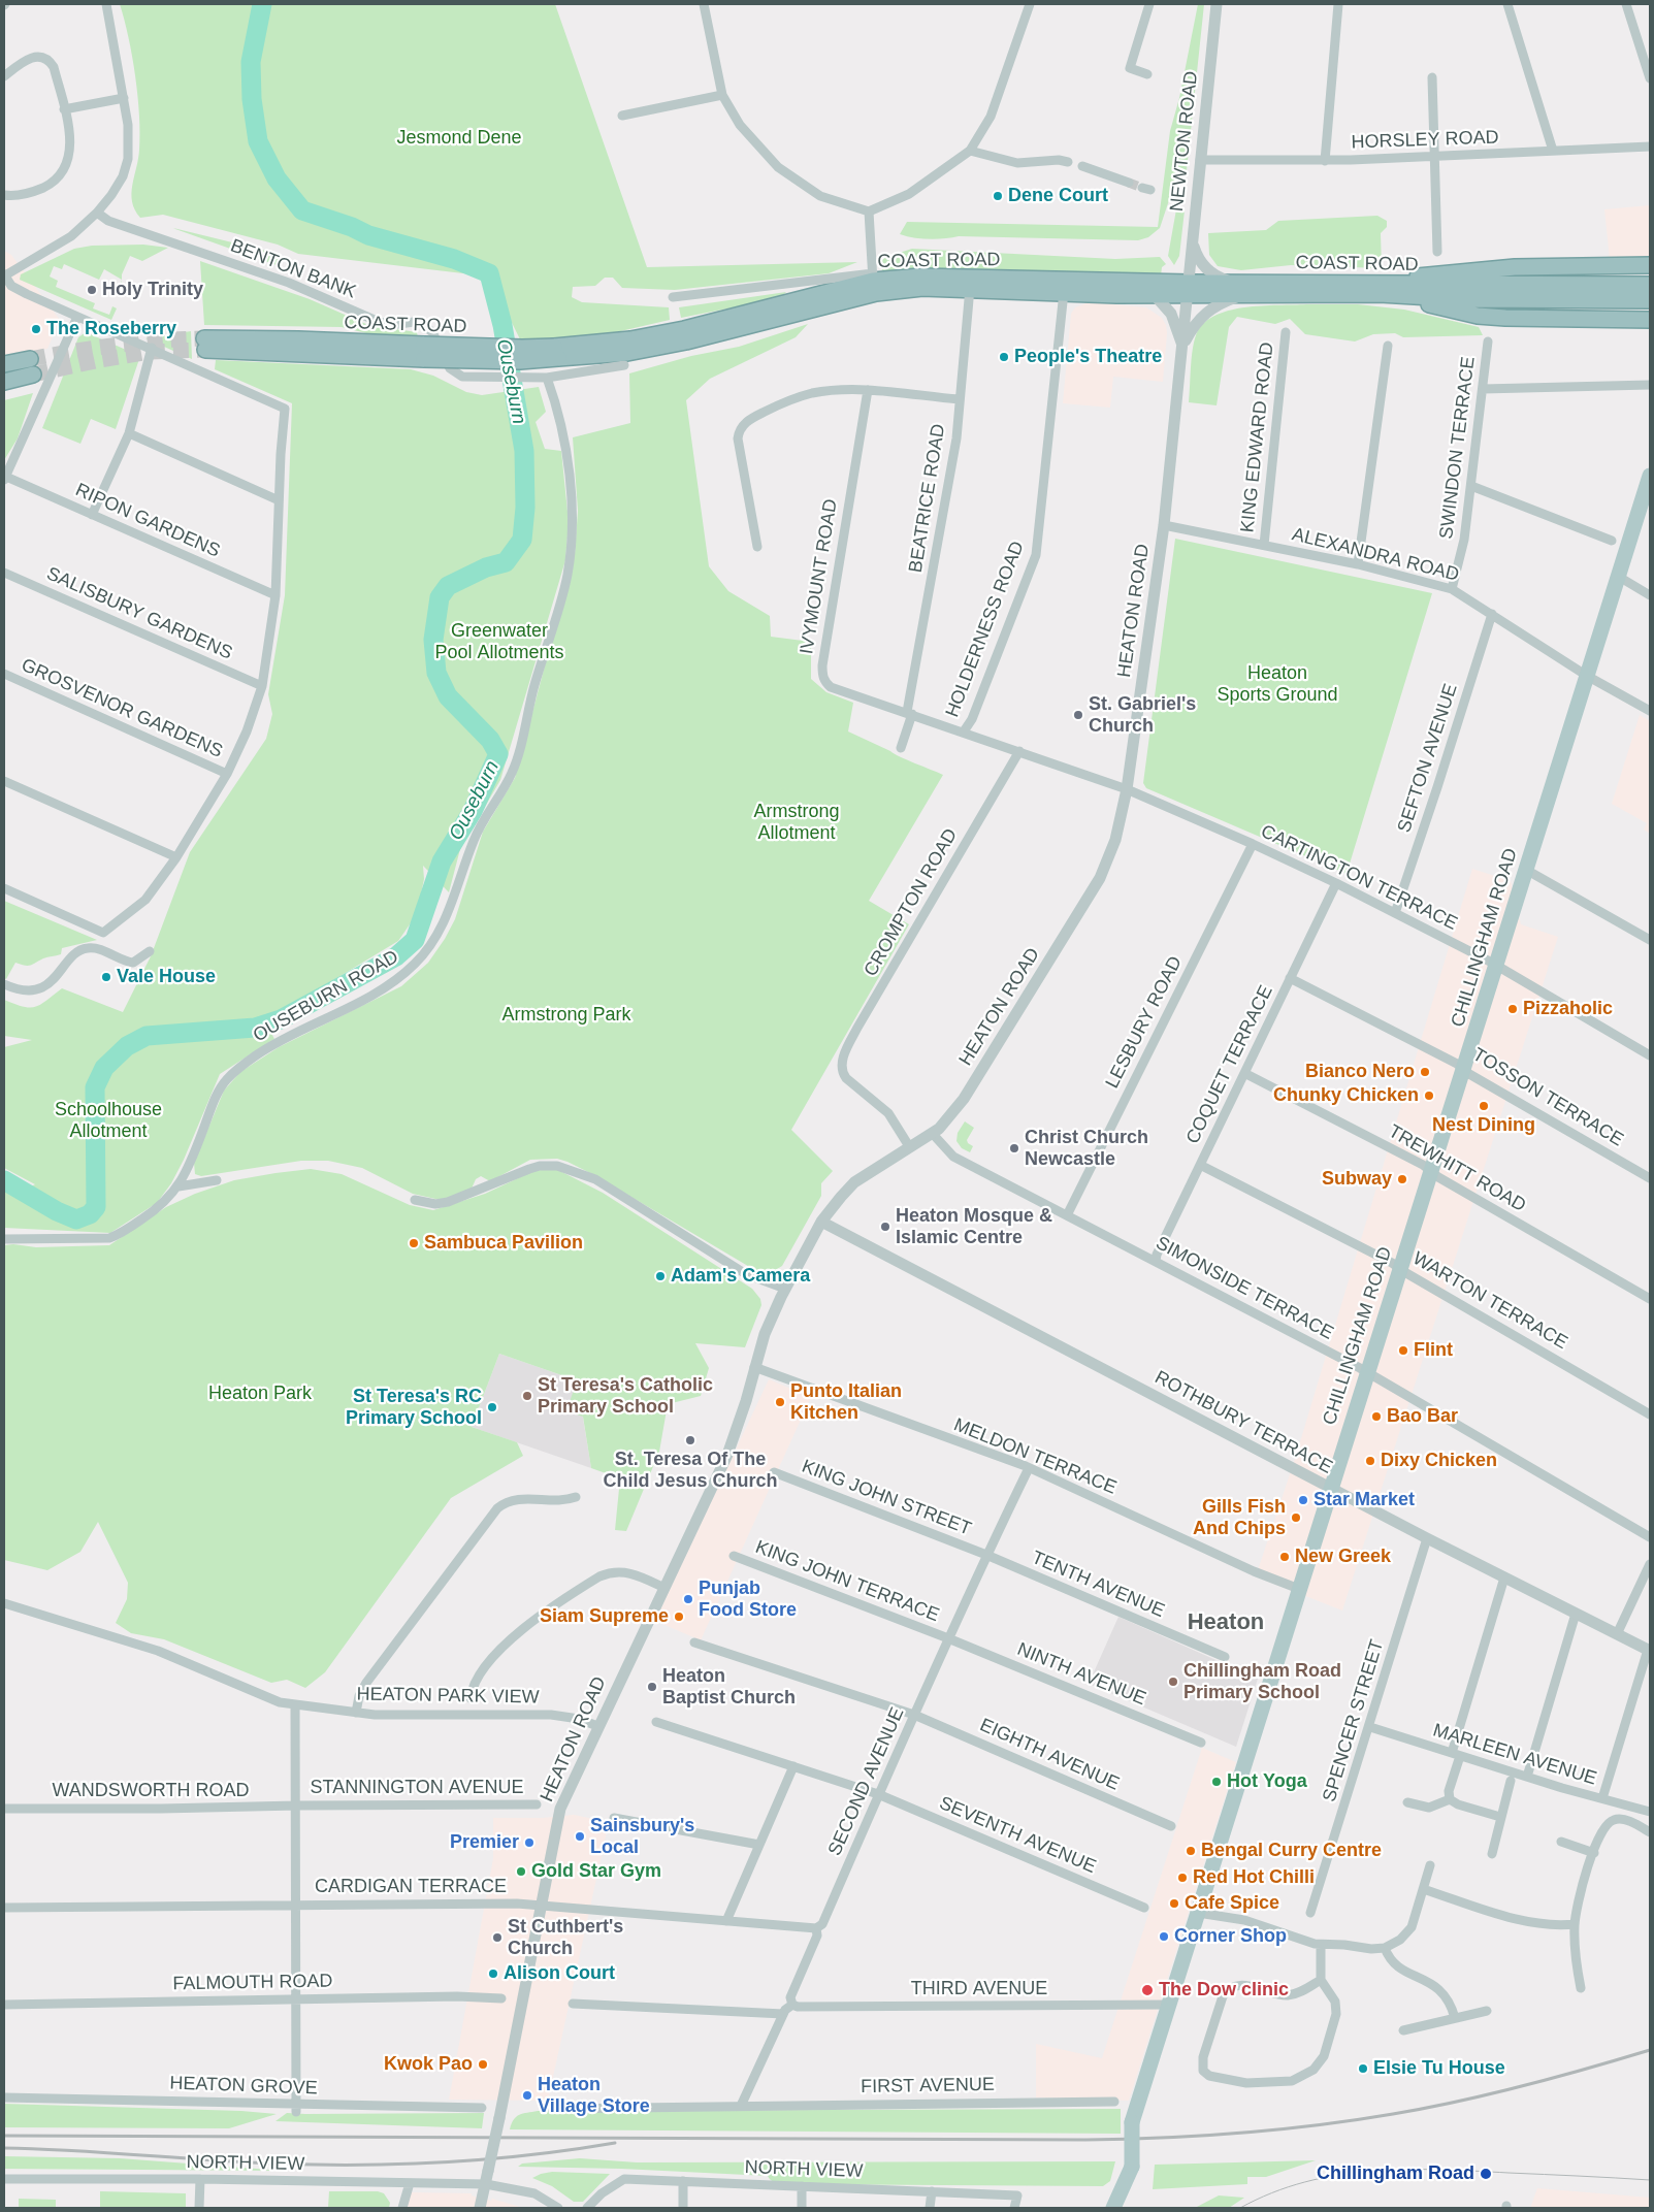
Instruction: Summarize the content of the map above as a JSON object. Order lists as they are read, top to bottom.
{
  "streets": {
    "highway": ["COAST ROAD"],
    "main road": ["CHILLINGHAM ROAD"],
    "street": [
      "HORSLEY ROAD",
      "NEWTON ROAD",
      "BENTON BANK",
      "KING EDWARD ROAD",
      "SWINDON TERRACE",
      "BEATRICE ROAD",
      "RIPON GARDENS",
      "ALEXANDRA ROAD",
      "IVYMOUNT ROAD",
      "HEATON ROAD",
      "SALISBURY GARDENS",
      "HOLDERNESS ROAD",
      "GROSVENOR GARDENS",
      "SEFTON AVENUE",
      "CARTINGTON TERRACE",
      "CROMPTON ROAD",
      "OUSEBURN ROAD",
      "LESBURY ROAD",
      "COQUET TERRACE",
      "TOSSON TERRACE",
      "TREWHITT ROAD",
      "SIMONSIDE TERRACE",
      "WARTON TERRACE",
      "ROTHBURY TERRACE",
      "MELDON TERRACE",
      "KING JOHN STREET",
      "KING JOHN TERRACE",
      "TENTH AVENUE",
      "NINTH AVENUE",
      "HEATON PARK VIEW",
      "SPENCER STREET",
      "EIGHTH AVENUE",
      "MARLEEN AVENUE",
      "SECOND AVENUE",
      "STANNINGTON AVENUE",
      "WANDSWORTH ROAD",
      "SEVENTH AVENUE",
      "CARDIGAN TERRACE",
      "FALMOUTH ROAD",
      "THIRD AVENUE",
      "HEATON GROVE",
      "FIRST AVENUE",
      "NORTH VIEW"
    ]
  },
  "crossings": [
    ["HORSLEY ROAD", "NEWTON ROAD"],
    ["NEWTON ROAD", "COAST ROAD"],
    ["NEWTON ROAD", "HEATON ROAD"],
    ["COAST ROAD", "BEATRICE ROAD"],
    ["COAST ROAD", "HEATON ROAD"],
    ["COAST ROAD", "HOLDERNESS ROAD"],
    ["BENTON BANK", "OUSEBURN ROAD"],
    ["KING EDWARD ROAD", "ALEXANDRA ROAD"],
    ["SWINDON TERRACE", "ALEXANDRA ROAD"],
    ["BEATRICE ROAD", "IVYMOUNT ROAD"],
    ["ALEXANDRA ROAD", "HEATON ROAD"],
    ["ALEXANDRA ROAD", "SEFTON AVENUE"],
    ["ALEXANDRA ROAD", "CHILLINGHAM ROAD"],
    ["IVYMOUNT ROAD", "HOLDERNESS ROAD"],
    ["IVYMOUNT ROAD", "CARTINGTON TERRACE"],
    ["IVYMOUNT ROAD", "CROMPTON ROAD"],
    ["HEATON ROAD", "CARTINGTON TERRACE"],
    ["HEATON ROAD", "CROMPTON ROAD"],
    ["HEATON ROAD", "SIMONSIDE TERRACE"],
    ["HEATON ROAD", "ROTHBURY TERRACE"],
    ["HEATON ROAD", "MELDON TERRACE"],
    ["HEATON ROAD", "HEATON PARK VIEW"],
    ["HEATON ROAD", "CARDIGAN TERRACE"],
    ["HEATON ROAD", "NORTH VIEW"],
    ["SEFTON AVENUE", "CARTINGTON TERRACE"],
    ["CARTINGTON TERRACE", "CROMPTON ROAD"],
    ["CARTINGTON TERRACE", "CHILLINGHAM ROAD"],
    ["CARTINGTON TERRACE", "LESBURY ROAD"],
    ["CARTINGTON TERRACE", "COQUET TERRACE"],
    ["CHILLINGHAM ROAD", "TOSSON TERRACE"],
    ["CHILLINGHAM ROAD", "TREWHITT ROAD"],
    ["CHILLINGHAM ROAD", "SIMONSIDE TERRACE"],
    ["CHILLINGHAM ROAD", "WARTON TERRACE"],
    ["CHILLINGHAM ROAD", "ROTHBURY TERRACE"],
    ["CHILLINGHAM ROAD", "MELDON TERRACE"],
    ["CHILLINGHAM ROAD", "THIRD AVENUE"],
    ["LESBURY ROAD", "SIMONSIDE TERRACE"],
    ["COQUET TERRACE", "TOSSON TERRACE"],
    ["COQUET TERRACE", "TREWHITT ROAD"],
    ["COQUET TERRACE", "SIMONSIDE TERRACE"],
    ["COQUET TERRACE", "WARTON TERRACE"],
    ["ROTHBURY TERRACE", "SPENCER STREET"],
    ["MELDON TERRACE", "SECOND AVENUE"],
    ["KING JOHN STREET", "TENTH AVENUE"],
    ["KING JOHN STREET", "SECOND AVENUE"],
    ["KING JOHN TERRACE", "NINTH AVENUE"],
    ["KING JOHN TERRACE", "SECOND AVENUE"],
    ["TENTH AVENUE", "SECOND AVENUE"],
    ["NINTH AVENUE", "SECOND AVENUE"],
    ["SPENCER STREET", "MARLEEN AVENUE"],
    ["EIGHTH AVENUE", "SECOND AVENUE"],
    ["SECOND AVENUE", "SEVENTH AVENUE"],
    ["SECOND AVENUE", "CARDIGAN TERRACE"],
    ["SECOND AVENUE", "THIRD AVENUE"],
    ["SECOND AVENUE", "FIRST AVENUE"],
    ["STANNINGTON AVENUE", "WANDSWORTH ROAD"]
  ],
  "districts": ["Heaton"],
  "water": ["Ouseburn"],
  "parks": [
    "Jesmond Dene",
    "Greenwater Pool Allotments",
    "Heaton Sports Ground",
    "Armstrong Allotment",
    "Armstrong Park",
    "Schoolhouse Allotment",
    "Heaton Park"
  ],
  "places": [
    "Dene Court",
    "Holy Trinity",
    "The Roseberry",
    "People's Theatre",
    "St. Gabriel's Church",
    "Vale House",
    "Pizzaholic",
    "Bianco Nero",
    "Chunky Chicken",
    "Nest Dining",
    "Christ Church Newcastle",
    "Subway",
    "Heaton Mosque & Islamic Centre",
    "Sambuca Pavilion",
    "Adam's Camera",
    "Flint",
    "St Teresa's Catholic Primary School",
    "Punto Italian Kitchen",
    "St Teresa's RC Primary School",
    "Bao Bar",
    "St. Teresa Of The Child Jesus Church",
    "Dixy Chicken",
    "Star Market",
    "Gills Fish And Chips",
    "New Greek",
    "Punjab Food Store",
    "Siam Supreme",
    "Chillingham Road Primary School",
    "Heaton Baptist Church",
    "Hot Yoga",
    "Sainsbury's Local",
    "Premier",
    "Bengal Curry Centre",
    "Gold Star Gym",
    "Red Hot Chilli",
    "Cafe Spice",
    "Corner Shop",
    "St Cuthbert's Church",
    "Alison Court",
    "The Dow clinic",
    "Kwok Pao",
    "Elsie Tu House",
    "Heaton Village Store",
    "Chillingham Road"
  ]
}
